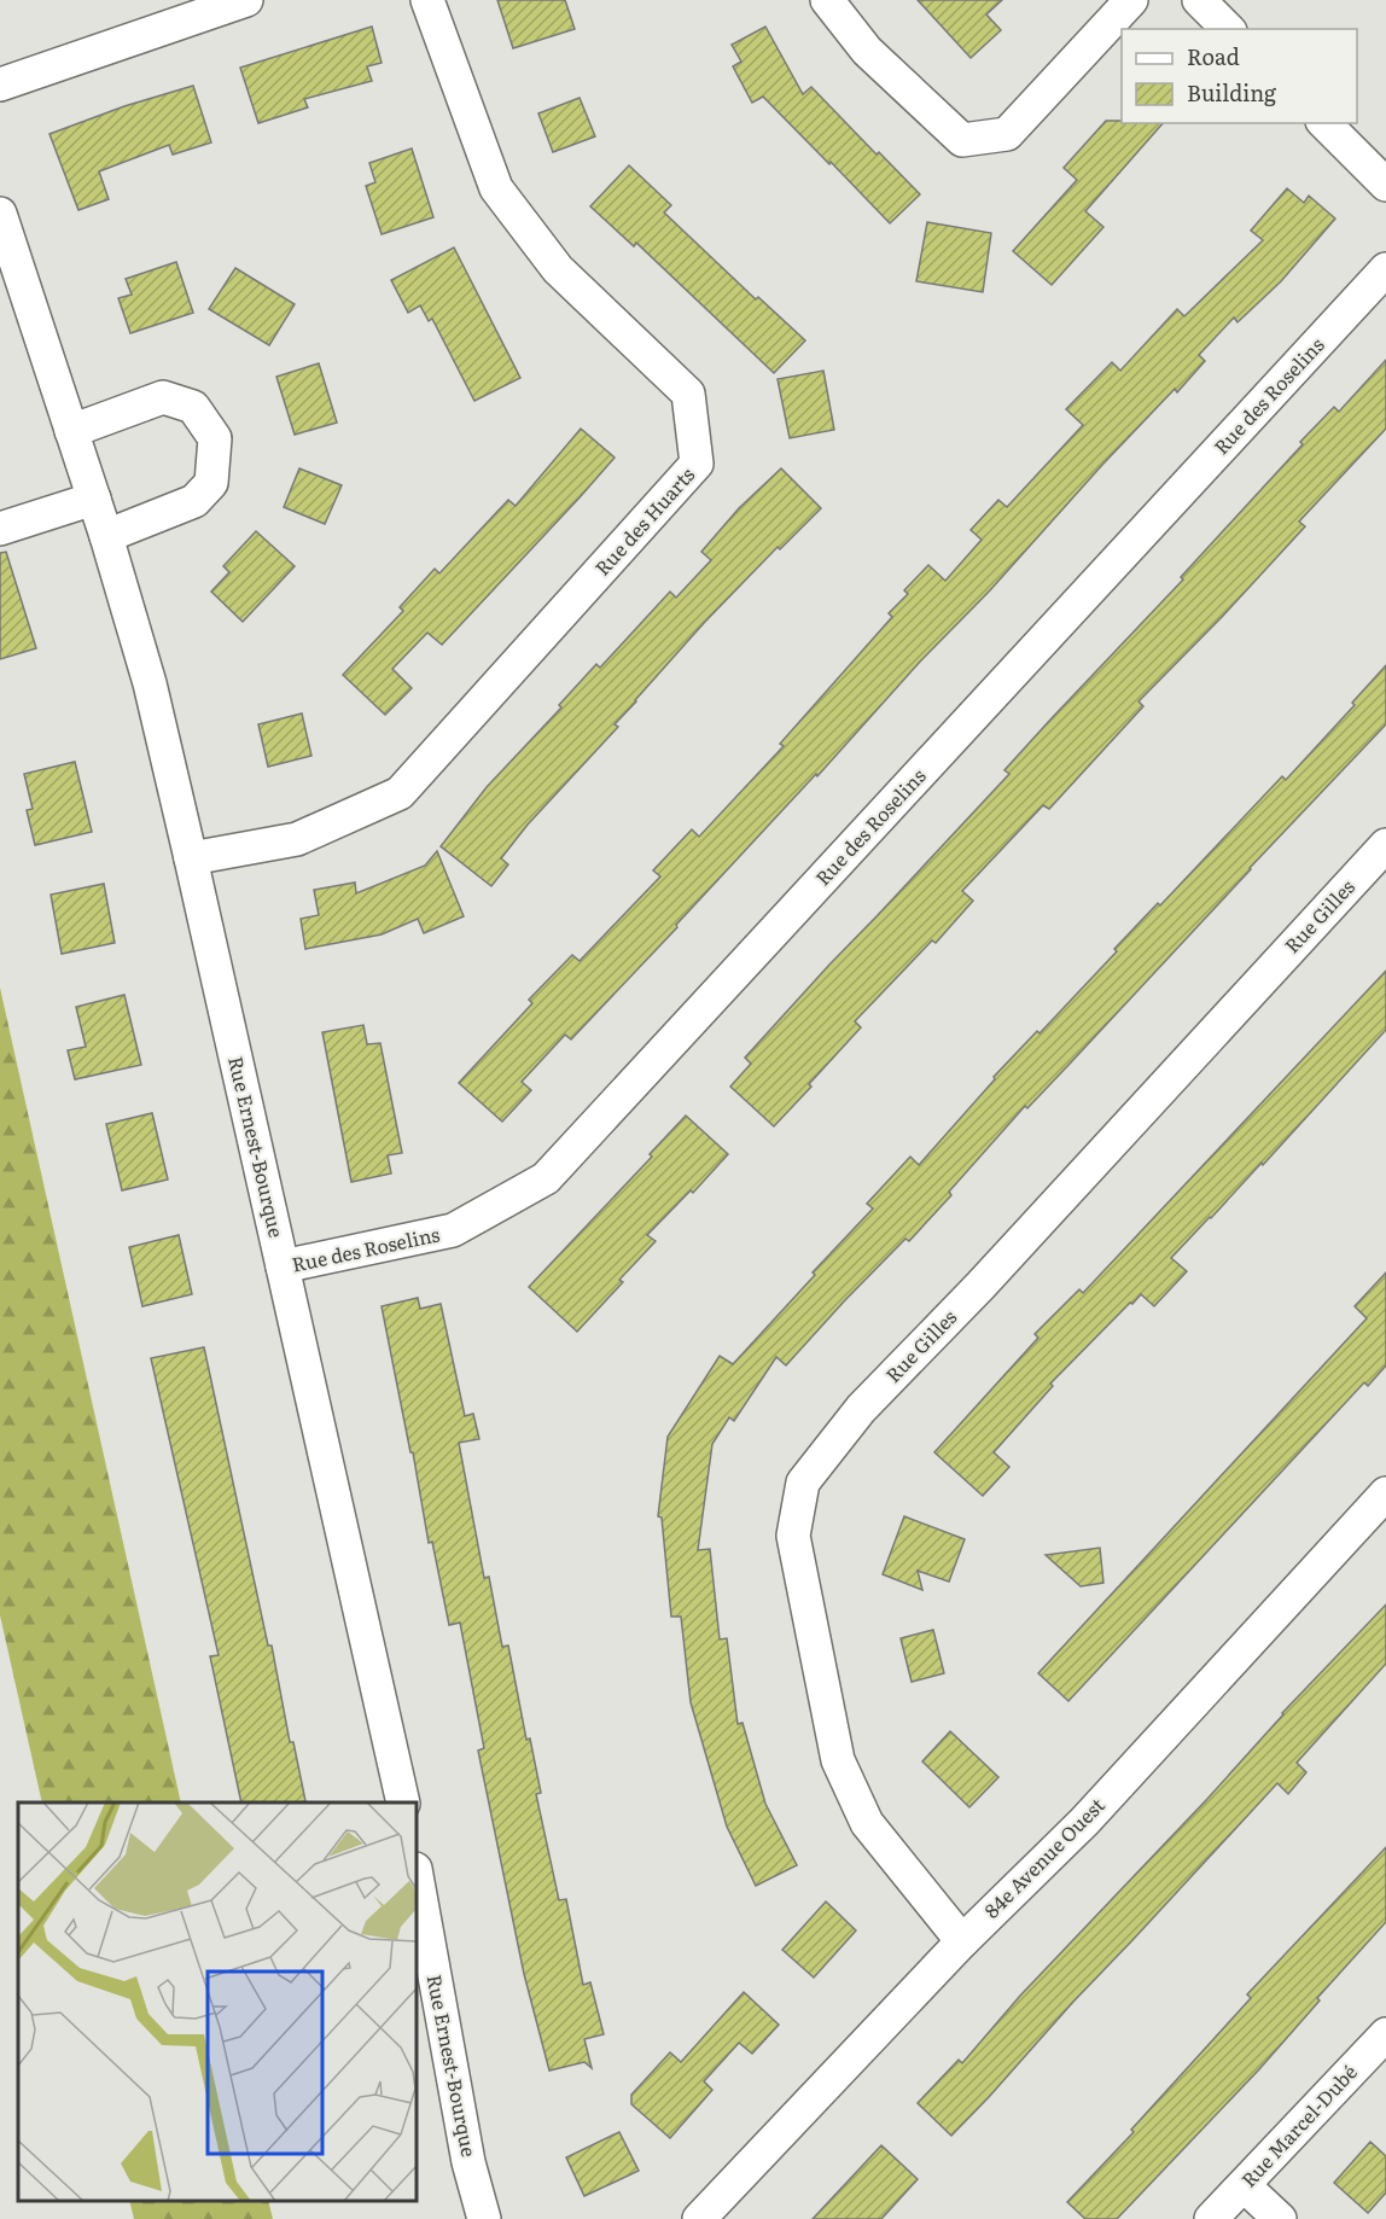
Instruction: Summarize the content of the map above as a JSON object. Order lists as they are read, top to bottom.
{
  "streets": {
    "street": [
      "Rue des Roselins",
      "Rue des Huarts",
      "Rue Gilles",
      "Rue Ernest-Bourque",
      "84e Avenue Ouest",
      "Rue Marcel-Dubé"
    ]
  },
  "crossings": [
    ["Rue des Roselins", "Rue Ernest-Bourque"],
    ["Rue des Huarts", "Rue Ernest-Bourque"],
    ["Rue Gilles", "84e Avenue Ouest"]
  ],
  "legend": ["Road", "Building"]
}
